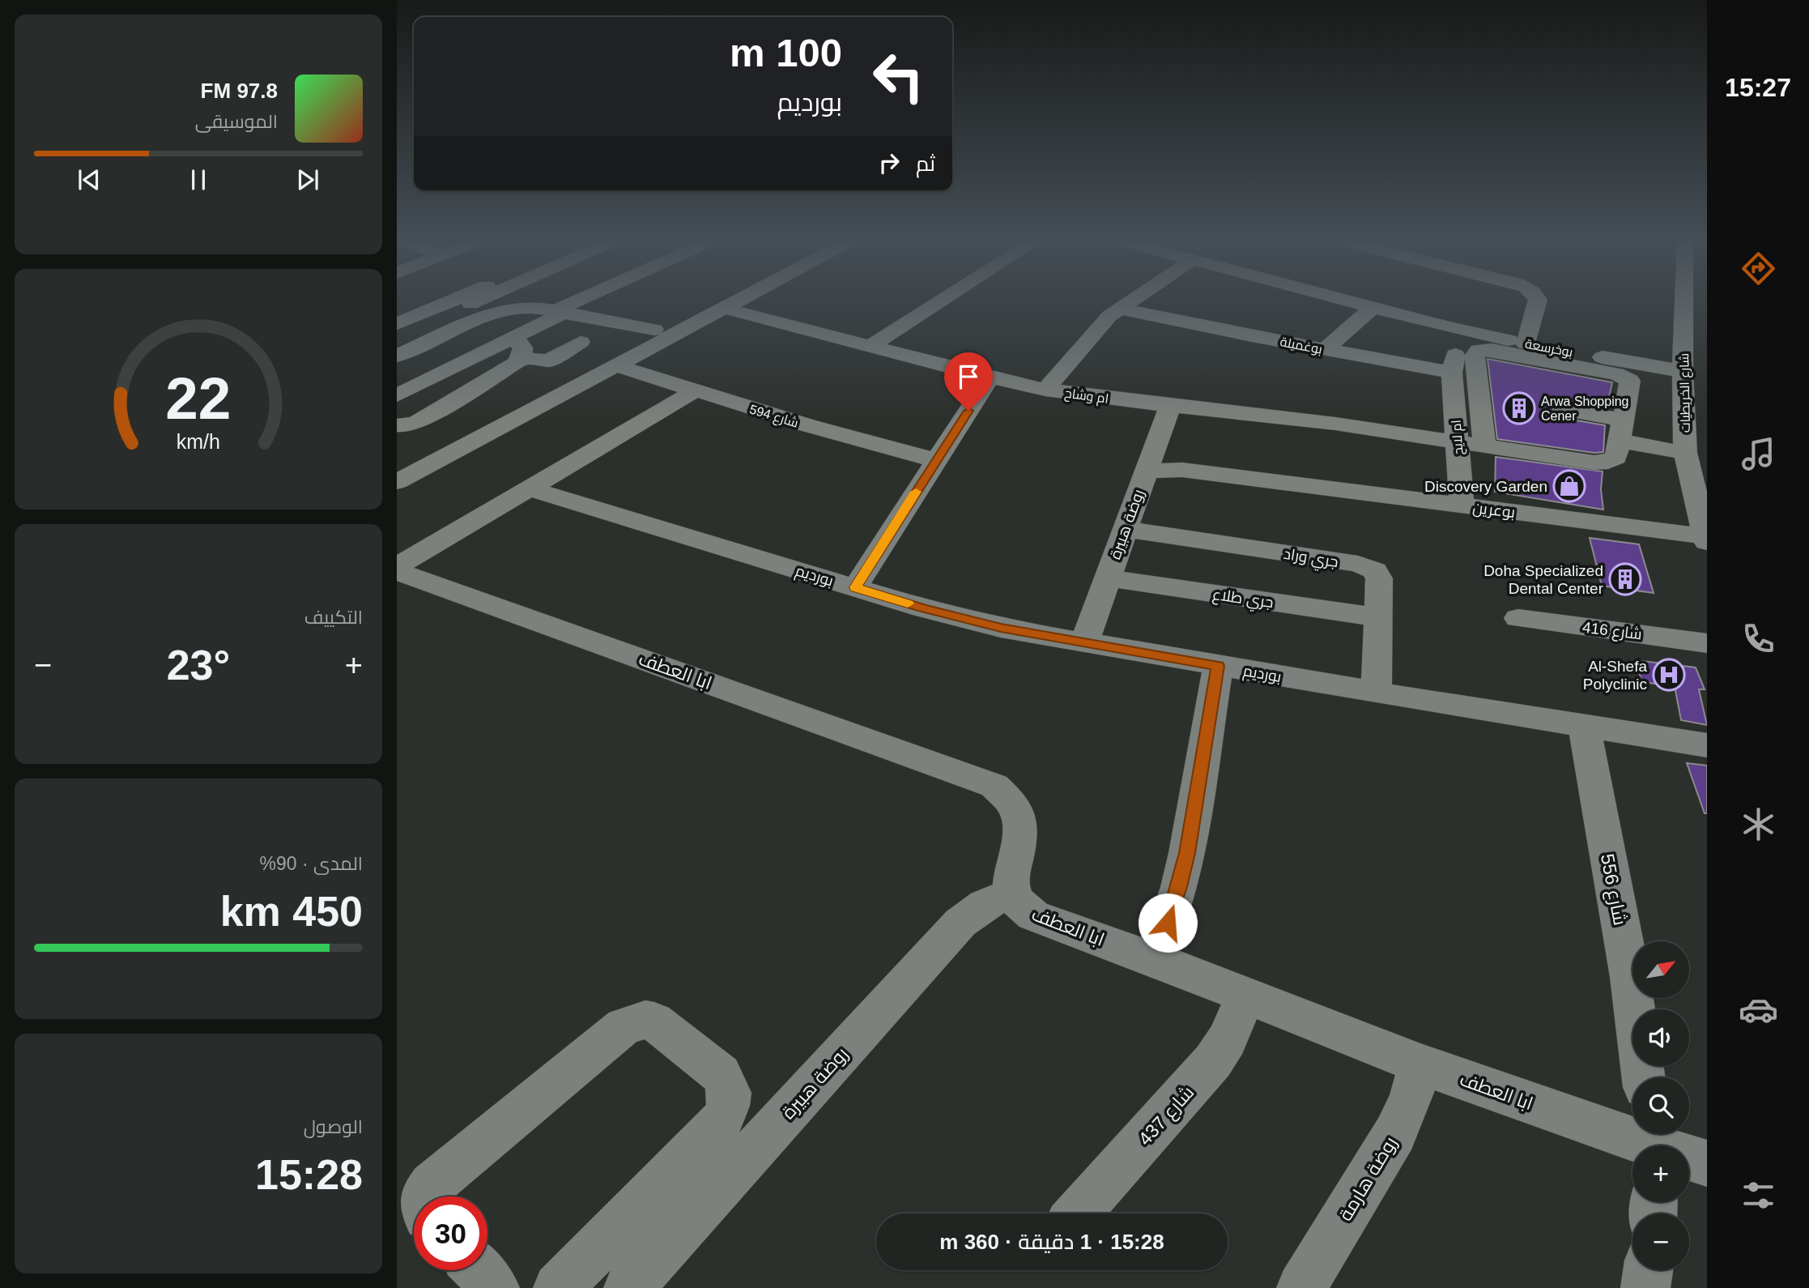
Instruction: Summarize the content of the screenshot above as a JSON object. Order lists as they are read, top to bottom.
{
  "streets": {
    "street": [
      "بوغميلة",
      "بوخرسعة",
      "شارع الخريطيات",
      "ام وشاح",
      "شارع 594",
      "ام لايح",
      "بوعرين",
      "روضة هبيرة",
      "جري وراد",
      "بورديم",
      "جري طلاع",
      "شارع 416",
      "ابا العطف",
      "شارع 556",
      "شارع 437",
      "روضة هارمة"
    ]
  },
  "crossings": [
    ["بوغميلة", "ام لايح"],
    ["بوخرسعة", "شارع الخريطيات"],
    ["بوخرسعة", "ام لايح"],
    ["شارع الخريطيات", "بوعرين"],
    ["ام وشاح", "ام لايح"],
    ["ام وشاح", "روضة هبيرة"],
    ["ام لايح", "بوعرين"],
    ["بوعرين", "روضة هبيرة"],
    ["روضة هبيرة", "جري وراد"],
    ["روضة هبيرة", "بورديم"],
    ["روضة هبيرة", "جري طلاع"],
    ["روضة هبيرة", "ابا العطف"],
    ["جري وراد", "بورديم"],
    ["جري وراد", "جري طلاع"],
    ["بورديم", "شارع 556"],
    ["ابا العطف", "شارع 437"],
    ["ابا العطف", "روضة هارمة"]
  ],
  "places": {
    "building": ["Arwa Shopping Cener", "Doha Specialized Dental Center"],
    "shop": ["Discovery Garden"],
    "hospital": ["Al-Shefa Polyclinic"]
  },
  "north": "top right",
  "page": {
    "tabs": "15:27",
    "turn": ["100 m", "بورديم"],
    "song": ["97.8 FM", "الموسيقى"],
    "then": "ثم",
    "tile": [
      "التكييف",
      ["المدى · 90%", "450 km"],
      ["الوصول", "15:28"]
    ],
    "heat": ["−", "23°", "+"],
    "map_buttons": ["+", "−"],
    "limit": "30",
    "trip": "15:28 · 1 دقيقة · 360 m",
    "gauge": ["22", "km/h"]
  }
}
